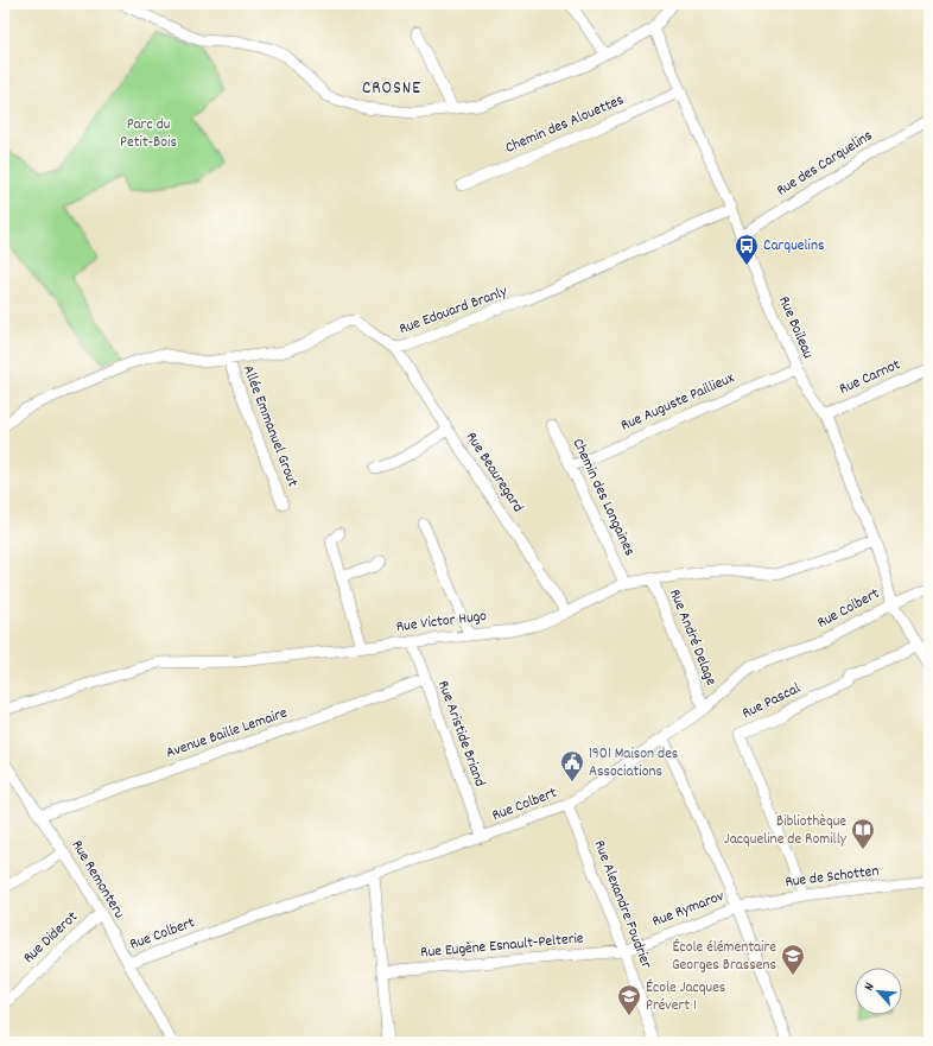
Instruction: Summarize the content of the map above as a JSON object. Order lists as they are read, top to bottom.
{
  "streets": {
    "street": [
      "Chemin des Alouettes",
      "Rue des Carquelins",
      "Rue Edouard Branly",
      "Rue Boileau",
      "Rue Carnot",
      "Rue Auguste Paillieux",
      "Allée Emmanuel Grout",
      "Rue Beauregard",
      "Chemin des Longaines",
      "Rue Colbert",
      "Rue Victor Hugo",
      "Rue André Delage",
      "Rue Pascal",
      "Avenue Baille Lemaire",
      "Rue Aristide Briand",
      "Rue de Schotten",
      "Rue Remonteru",
      "Rue Alexandre Foudrier",
      "Rue Rymarov",
      "Rue Diderot",
      "Rue Eugène Esnault-Pelterie"
    ]
  },
  "crossings": [
    ["Chemin des Alouettes", "Rue Boileau"],
    ["Rue des Carquelins", "Rue Boileau"],
    ["Rue Edouard Branly", "Rue Boileau"],
    ["Rue Edouard Branly", "Allée Emmanuel Grout"],
    ["Rue Edouard Branly", "Rue Beauregard"],
    ["Rue Boileau", "Rue Carnot"],
    ["Rue Boileau", "Rue Auguste Paillieux"],
    ["Rue Boileau", "Rue Colbert"],
    ["Rue Boileau", "Rue Victor Hugo"],
    ["Rue Boileau", "Rue Pascal"],
    ["Rue Auguste Paillieux", "Chemin des Longaines"],
    ["Rue Beauregard", "Rue Victor Hugo"],
    ["Chemin des Longaines", "Rue Victor Hugo"],
    ["Rue Colbert", "Rue André Delage"],
    ["Rue Colbert", "Rue Aristide Briand"],
    ["Rue Colbert", "Rue Remonteru"],
    ["Rue Colbert", "Rue Alexandre Foudrier"],
    ["Rue Victor Hugo", "Rue André Delage"],
    ["Rue Victor Hugo", "Rue Aristide Briand"],
    ["Rue Pascal", "Rue de Schotten"],
    ["Avenue Baille Lemaire", "Rue Aristide Briand"],
    ["Avenue Baille Lemaire", "Rue Remonteru"],
    ["Rue de Schotten", "Rue Rymarov"],
    ["Rue Remonteru", "Rue Diderot"],
    ["Rue Alexandre Foudrier", "Rue Rymarov"],
    ["Rue Alexandre Foudrier", "Rue Eugène Esnault-Pelterie"],
    ["Rue Rymarov", "Rue Eugène Esnault-Pelterie"]
  ],
  "districts": ["CROSNE"],
  "parks": ["Parc du Petit-Bois"],
  "places": {
    "bus stop": ["Carquelins"],
    "public building": ["1901 Maison des Associations"],
    "library": ["Bibliothèque Jacqueline de Romilly"],
    "school or university": ["École élémentaire Georges Brassens", "École Jacques Prévert 1"]
  },
  "north": "top left"
}
